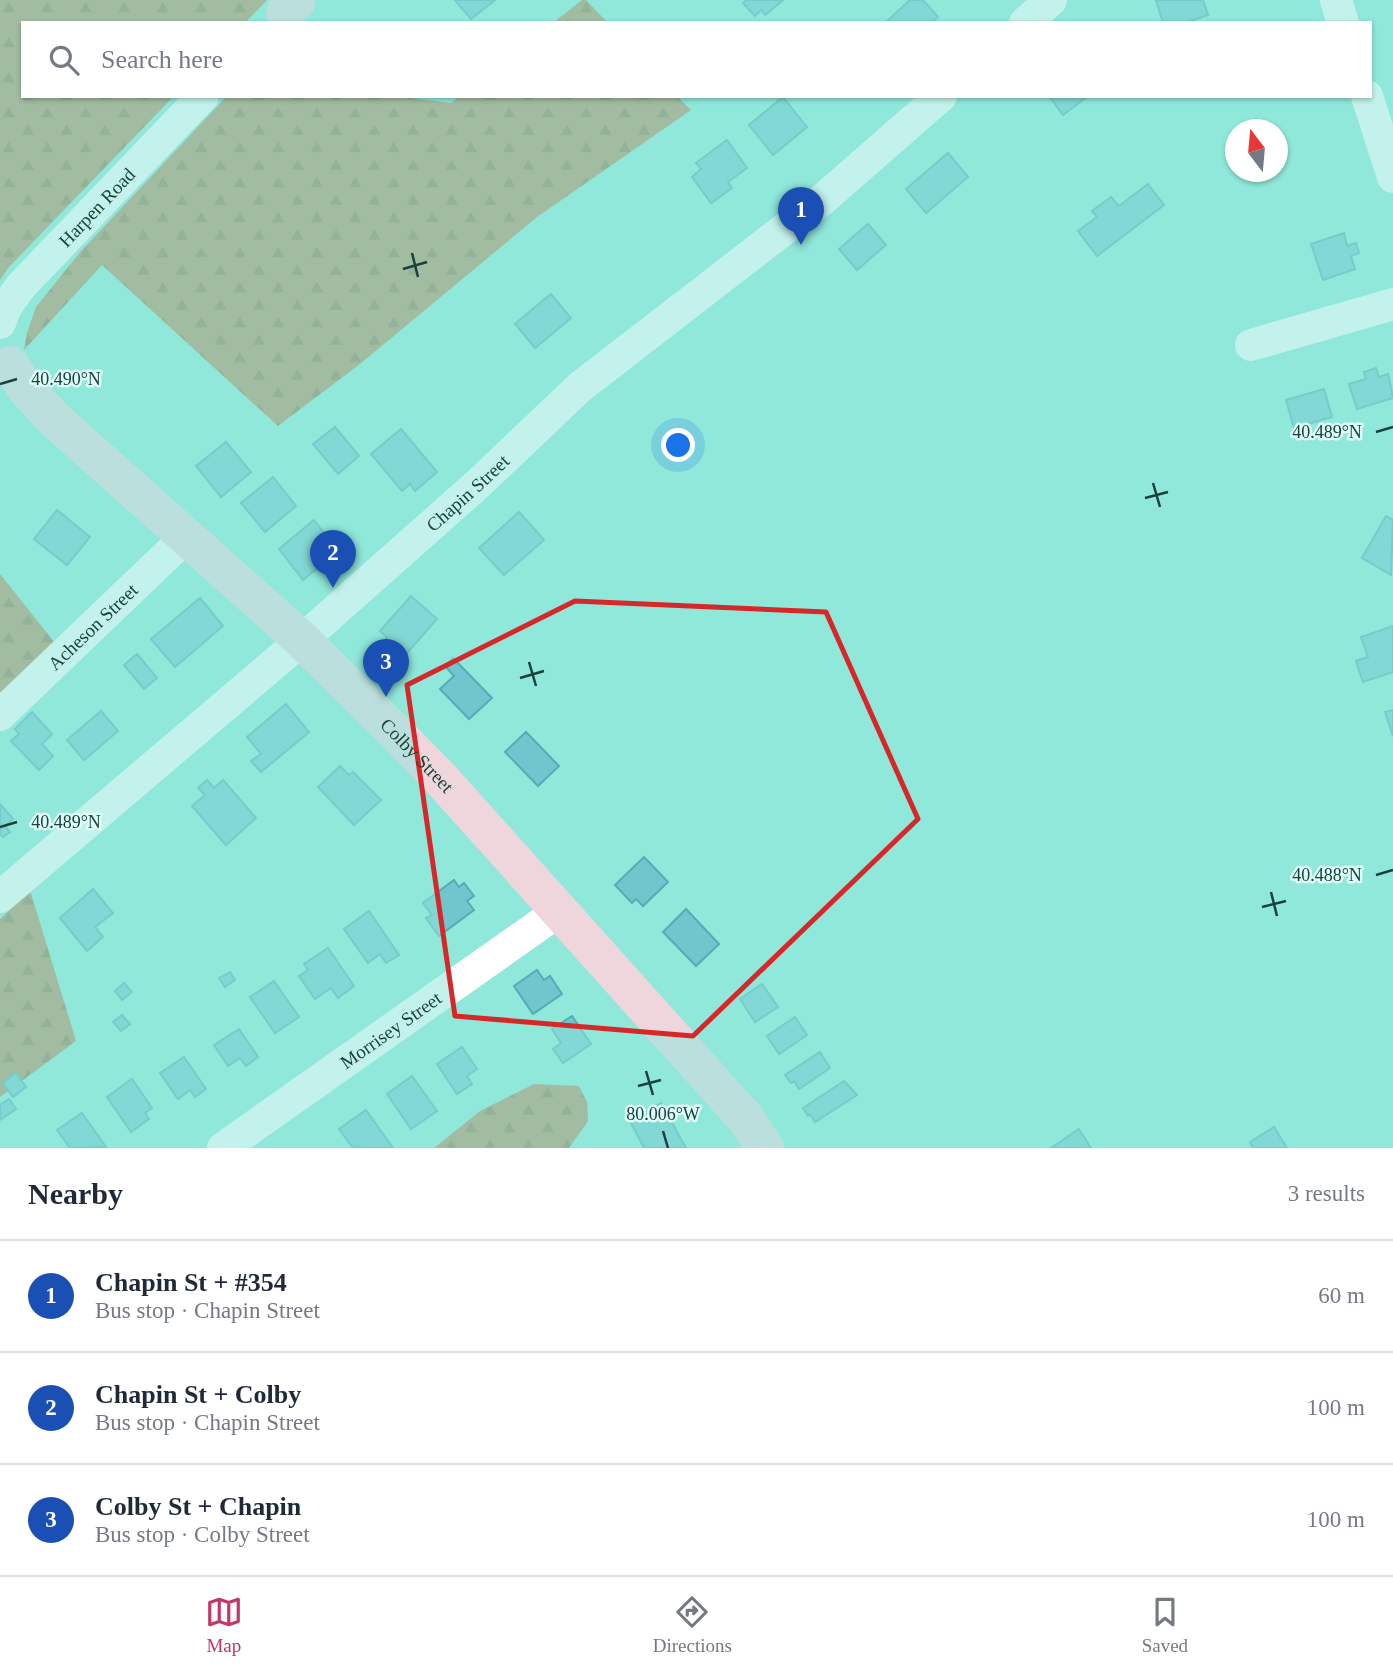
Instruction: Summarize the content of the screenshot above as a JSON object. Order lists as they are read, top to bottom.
{
  "streets": {
    "street": [
      "Harpen Road",
      "Chapin Street",
      "Acheson Street",
      "Colby Street",
      "Morrisey Street"
    ]
  },
  "crossings": [
    ["Chapin Street", "Colby Street"],
    ["Acheson Street", "Colby Street"],
    ["Colby Street", "Morrisey Street"]
  ],
  "north": "top",
  "page": {
    "search": "Search here",
    "pins": ["1", "2", "3"],
    "heading": ["Nearby", "3 results"],
    "list": [
      {
        "mark": "1",
        "name": "Chapin St + #354",
        "note": "Bus stop · Chapin Street",
        "value": "60 m"
      },
      {
        "mark": "2",
        "name": "Chapin St + Colby",
        "note": "Bus stop · Chapin Street",
        "value": "100 m"
      },
      {
        "mark": "3",
        "name": "Colby St + Chapin",
        "note": "Bus stop · Colby Street",
        "value": "100 m"
      }
    ],
    "nav": ["Map", "Directions", "Saved"]
  },
  "coordinates": [
    "40.490°N",
    "40.489°N",
    "40.488°N",
    "80.006°W"
  ]
}
